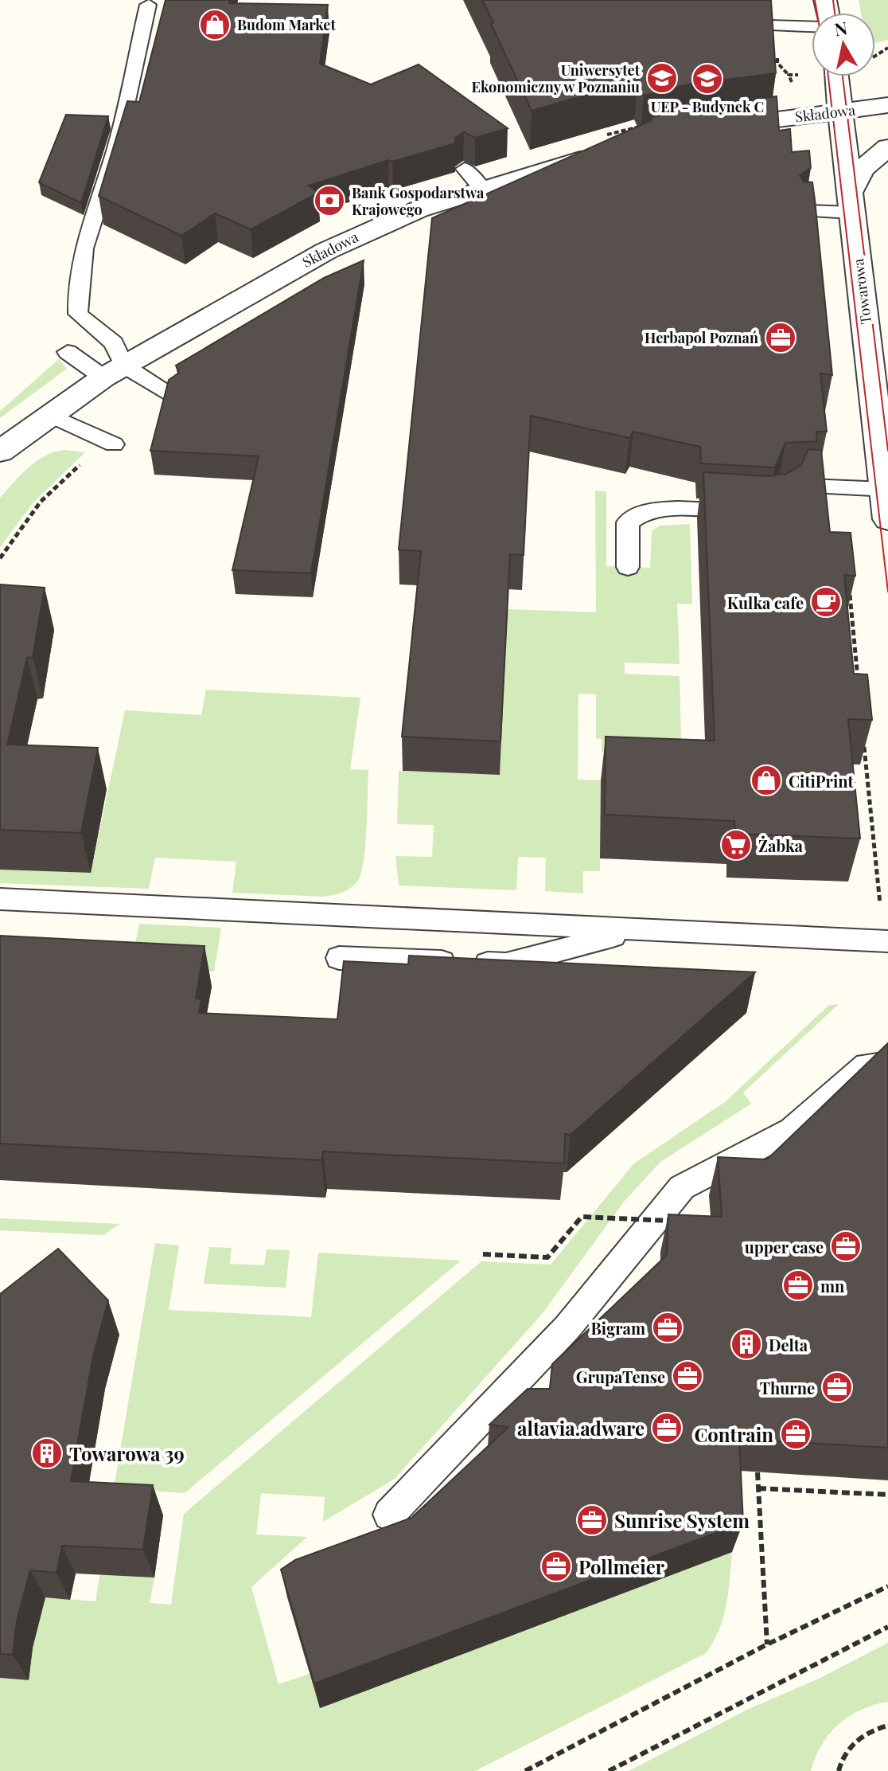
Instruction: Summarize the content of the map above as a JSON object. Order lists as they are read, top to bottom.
{
  "streets": {
    "street": ["Składowa", "Towarowa"]
  },
  "crossings": [
    ["Składowa", "Towarowa"]
  ],
  "places": {
    "shop": ["Budom Market", "CitiPrint"],
    "school or university": ["Uniwersytet Ekonomiczny w Poznaniu", "UEP - Budynek C"],
    "bank": ["Bank Gospodarstwa Krajowego"],
    "office": [
      "Herbapol Poznań",
      "upper case",
      "mn",
      "Bigram",
      "GrupaTense",
      "Thurne",
      "altavia.adware",
      "Contrain",
      "Sunrise System",
      "Pollmeier"
    ],
    "cafe": ["Kulka cafe"],
    "supermarket": ["Żabka"],
    "building": ["Delta", "Towarowa 39"]
  },
  "north": "top"
}
